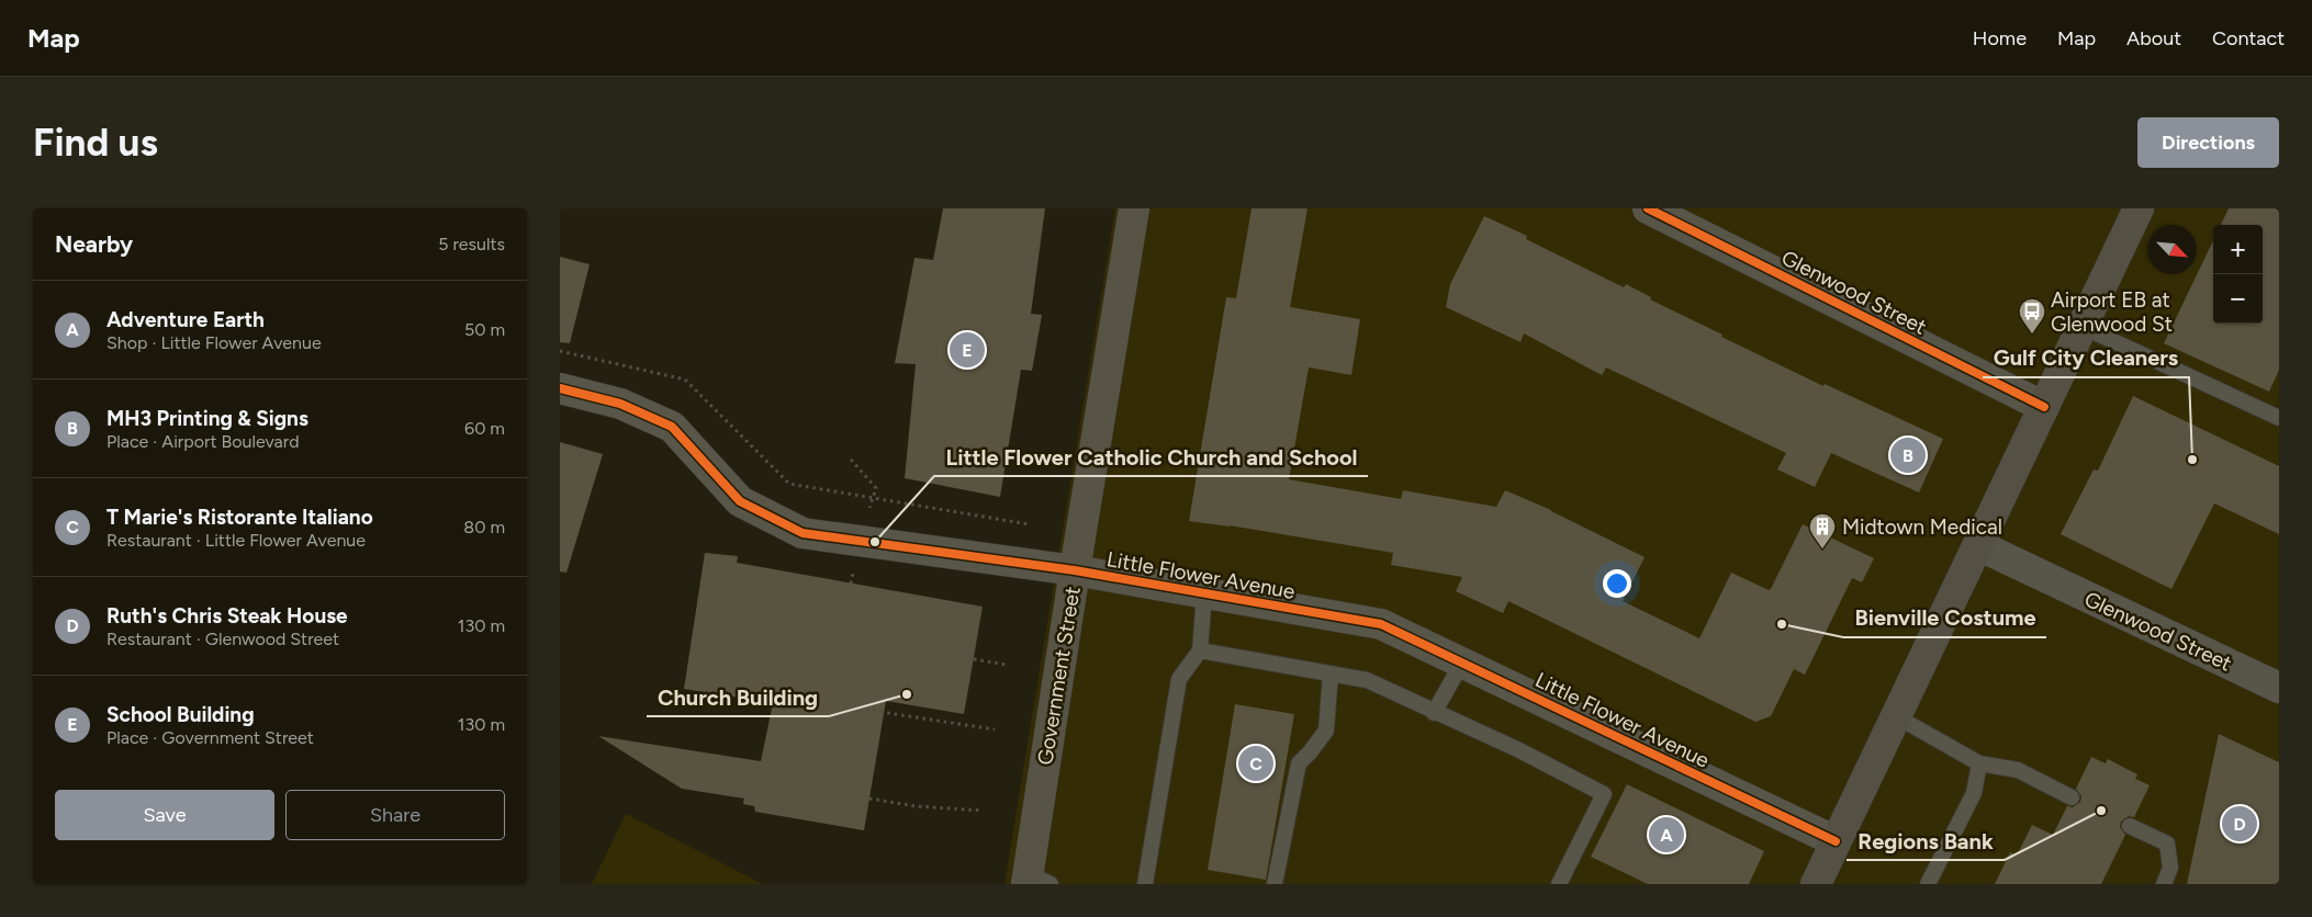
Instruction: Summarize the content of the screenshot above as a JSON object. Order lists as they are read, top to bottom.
{
  "streets": {
    "main road": ["Government Street"],
    "street": ["Glenwood Street", "Little Flower Avenue"]
  },
  "crossings": [
    ["Little Flower Avenue", "Government Street"]
  ],
  "places": {
    "bus stop": ["Airport EB at Glenwood St"],
    "other": [
      "Gulf City Cleaners",
      "Little Flower Catholic Church and School",
      "Bienville Costume",
      "Church Building",
      "Regions Bank"
    ],
    "building": ["Midtown Medical"]
  },
  "north": "bottom right",
  "page": {
    "header": "Map",
    "nav": [
      "Home",
      "Map",
      "About",
      "Contact"
    ],
    "buttons": [
      "Directions",
      ["Save", "Share"]
    ],
    "title": "Find us",
    "heading": ["Nearby", "5 results"],
    "map_buttons": ["+", "−"],
    "list": [
      {
        "mark": "A",
        "name": "Adventure Earth",
        "note": "Shop · Little Flower Avenue",
        "value": "50 m"
      },
      {
        "mark": "B",
        "name": "MH3 Printing & Signs",
        "note": "Place · Airport Boulevard",
        "value": "60 m"
      },
      {
        "mark": "C",
        "name": "T Marie's Ristorante Italiano",
        "note": "Restaurant · Little Flower Avenue",
        "value": "80 m"
      },
      {
        "mark": "D",
        "name": "Ruth's Chris Steak House",
        "note": "Restaurant · Glenwood Street",
        "value": "130 m"
      },
      {
        "mark": "E",
        "name": "School Building",
        "note": "Place · Government Street",
        "value": "130 m"
      }
    ],
    "pins": [
      "E",
      "B",
      "C",
      "D",
      "A"
    ]
  }
}
